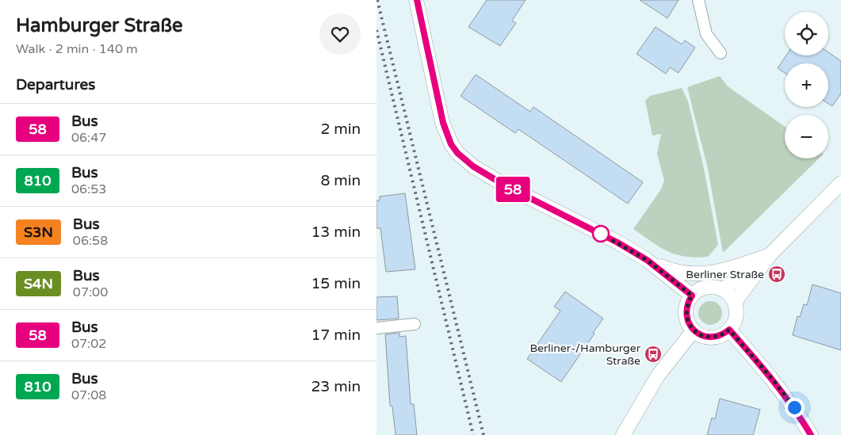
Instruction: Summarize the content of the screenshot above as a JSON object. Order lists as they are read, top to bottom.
{
  "places": {
    "bus stop": ["Berliner Straße", "Berliner-/Hamburger Straße"]
  },
  "lines": ["bus line 58"],
  "page": {
    "heading": [
      ["Hamburger Straße", "Walk · 2 min · 140 m"],
      "Departures"
    ],
    "on_map": "58",
    "map_buttons": ["+", "−"],
    "list": [
      {
        "mark": "58",
        "name": "Bus",
        "note": "06:47",
        "value": "2 min"
      },
      {
        "mark": "810",
        "name": "Bus",
        "note": "06:53",
        "value": "8 min"
      },
      {
        "mark": "S3N",
        "name": "Bus",
        "note": "06:58",
        "value": "13 min"
      },
      {
        "mark": "S4N",
        "name": "Bus",
        "note": "07:00",
        "value": "15 min"
      },
      {
        "mark": "58",
        "name": "Bus",
        "note": "07:02",
        "value": "17 min"
      },
      {
        "mark": "810",
        "name": "Bus",
        "note": "07:08",
        "value": "23 min"
      }
    ]
  }
}
